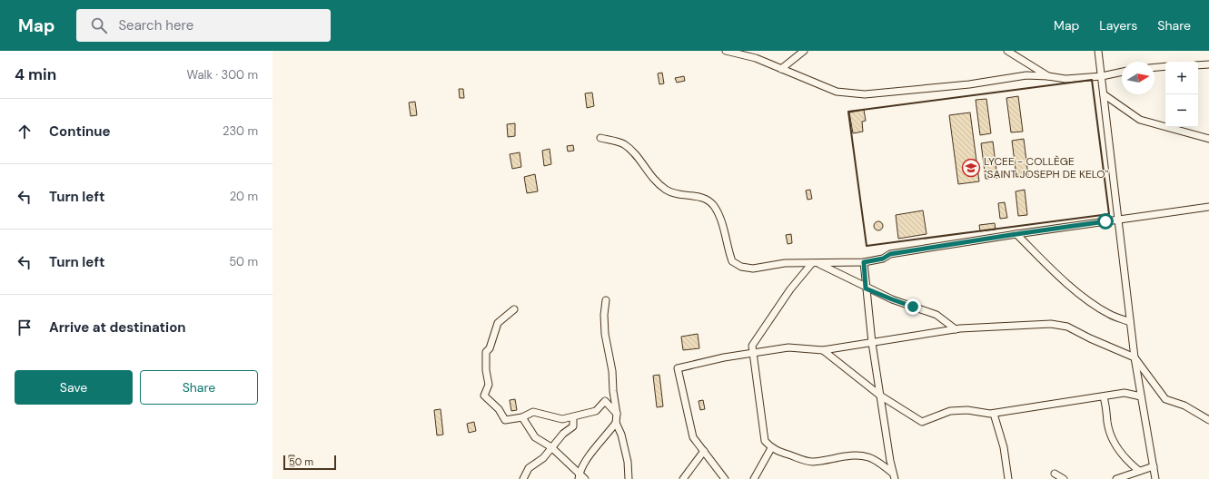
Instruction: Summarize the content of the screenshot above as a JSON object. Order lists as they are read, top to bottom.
{
  "places": {
    "school or university": ["LYCEE - COLLÈGE \"SAINT JOSEPH DE KELO\""]
  },
  "scale_bar": "50 m",
  "north": "right",
  "page": {
    "header": "Map",
    "search": "Search here",
    "nav": ["Map", "Layers", "Share"],
    "heading": ["4 min", "Walk · 300 m"],
    "map_buttons": ["+", "−"],
    "list": [
      ["Continue", "230 m"],
      ["Turn left", "20 m"],
      ["Turn left", "50 m"],
      "Arrive at destination"
    ],
    "buttons": ["Save", "Share"],
    "scale": "50 m"
  }
}
